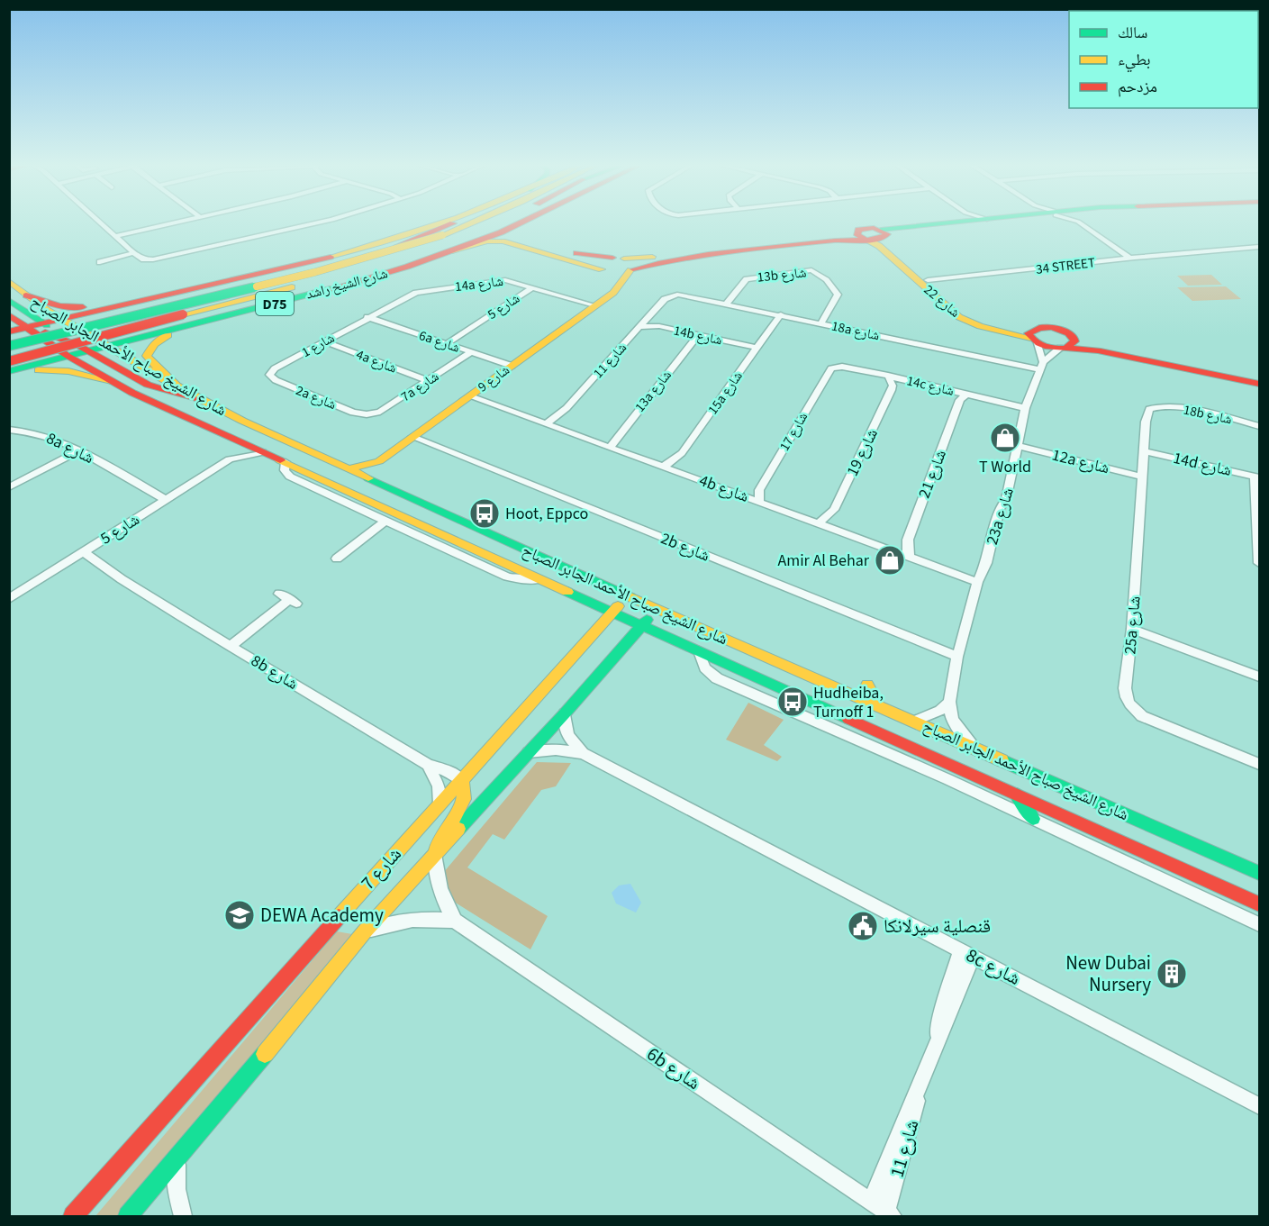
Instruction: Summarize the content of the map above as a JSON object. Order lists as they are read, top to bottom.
{
  "streets": {
    "main road": [
      "شارع الشيخ راشد",
      "شارع 22",
      "D75",
      "شارع الشيخ صباح الأحمد الجابر الصباح",
      "شارع 9",
      "شارع 7"
    ],
    "street": [
      "34 STREET",
      "13b شارع",
      "14a شارع",
      "شارع 5",
      "18a شارع",
      "14b شارع",
      "6a شارع",
      "شارع 1",
      "شارع 11",
      "4a شارع",
      "14c شارع",
      "7a شارع",
      "13a شارع",
      "15a شارع",
      "2a شارع",
      "18b شارع",
      "شارع 17",
      "8a شارع",
      "شارع 19",
      "12a شارع",
      "14d شارع",
      "شارع 21",
      "4b شارع",
      "23a شارع",
      "2b شارع",
      "25a شارع",
      "8b شارع",
      "8c شارع",
      "6b شارع"
    ]
  },
  "crossings": [
    ["34 STREET", "شارع 22"],
    ["13b شارع", "18a شارع"],
    ["شارع الشيخ راشد", "شارع الشيخ صباح الأحمد الجابر الصباح"],
    ["14a شارع", "شارع 5"],
    ["14a شارع", "6a شارع"],
    ["14a شارع", "شارع 1"],
    ["14a شارع", "شارع 9"],
    ["شارع 5", "6a شارع"],
    ["شارع 5", "شارع الشيخ صباح الأحمد الجابر الصباح"],
    ["شارع 5", "8a شارع"],
    ["شارع 5", "8b شارع"],
    ["18a شارع", "شارع 11"],
    ["18a شارع", "15a شارع"],
    ["18a شارع", "23a شارع"],
    ["14b شارع", "شارع 11"],
    ["14b شارع", "13a شارع"],
    ["14b شارع", "15a شارع"],
    ["6a شارع", "شارع 1"],
    ["6a شارع", "شارع 9"],
    ["6a شارع", "7a شارع"],
    ["شارع 1", "4a شارع"],
    ["شارع 1", "2a شارع"],
    ["شارع الشيخ صباح الأحمد الجابر الصباح", "شارع 9"],
    ["شارع الشيخ صباح الأحمد الجابر الصباح", "23a شارع"],
    ["شارع الشيخ صباح الأحمد الجابر الصباح", "شارع 7"],
    ["شارع 11", "4b شارع"],
    ["شارع 11", "8c شارع"],
    ["شارع 11", "6b شارع"],
    ["4a شارع", "7a شارع"],
    ["شارع 9", "4b شارع"],
    ["شارع 9", "2b شارع"],
    ["14c شارع", "شارع 17"],
    ["14c شارع", "شارع 19"],
    ["14c شارع", "شارع 21"],
    ["14c شارع", "23a شارع"],
    ["7a شارع", "2a شارع"],
    ["13a شارع", "4b شارع"],
    ["15a شارع", "4b شارع"],
    ["18b شارع", "25a شارع"],
    ["شارع 17", "4b شارع"],
    ["شارع 19", "4b شارع"],
    ["12a شارع", "23a شارع"],
    ["12a شارع", "25a شارع"],
    ["14d شارع", "25a شارع"],
    ["شارع 21", "4b شارع"],
    ["4b شارع", "23a شارع"],
    ["23a شارع", "2b شارع"],
    ["8b شارع", "شارع 7"],
    ["شارع 7", "8c شارع"],
    ["شارع 7", "6b شارع"]
  ],
  "places": {
    "shop": ["T World", "Amir Al Behar"],
    "bus stop": ["Hoot, Eppco", "Hudheiba, Turnoff 1"],
    "school or university": ["DEWA Academy"],
    "public building": ["قنصلية سيرلانكا"],
    "building": ["New Dubai Nursery"]
  },
  "legend": ["سالك", "بطيء", "مزدحم"]
}
